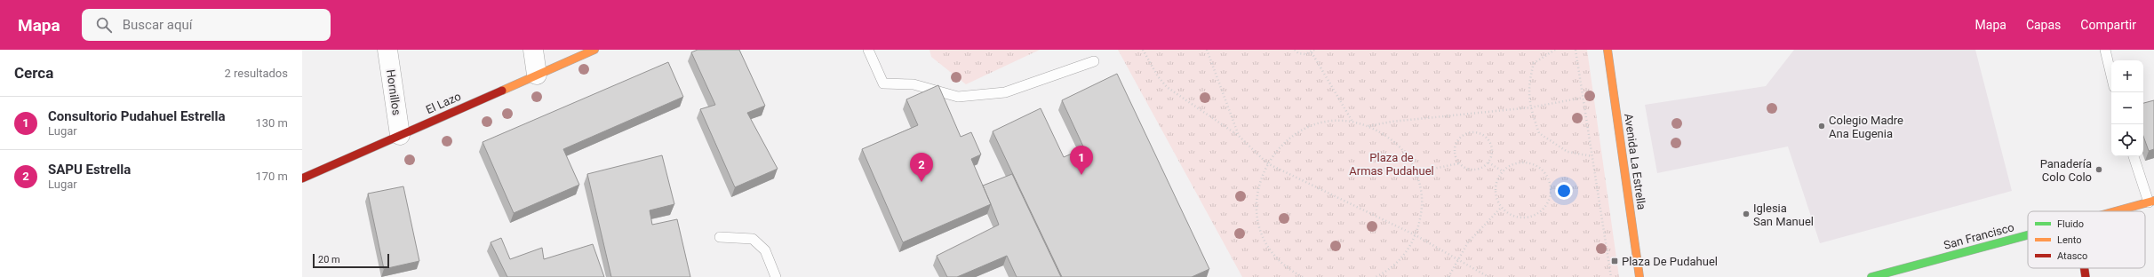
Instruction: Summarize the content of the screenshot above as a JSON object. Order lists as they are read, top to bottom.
{
  "streets": {
    "main road": ["El Lazo", "Avenida La Estrella", "San Francisco"],
    "street": ["Hornillos"]
  },
  "crossings": [
    ["Hornillos", "El Lazo"]
  ],
  "parks": ["Plaza de Armas Pudahuel"],
  "places": {
    "other": ["Colegio Madre Ana Eugenia", "Panadería Colo Colo", "Iglesia San Manuel"],
    "transit": ["Plaza De Pudahuel"]
  },
  "legend": ["Fluido", "Lento", "Atasco"],
  "scale_bar": "20 m",
  "page": {
    "header": "Mapa",
    "search": "Buscar aquí",
    "nav": ["Mapa", "Capas", "Compartir"],
    "heading": ["Cerca", "2 resultados"],
    "map_buttons": ["+", "−"],
    "list": [
      {
        "mark": "1",
        "name": "Consultorio Pudahuel Estrella",
        "note": "Lugar",
        "value": "130 m"
      },
      {
        "mark": "2",
        "name": "SAPU Estrella",
        "note": "Lugar",
        "value": "170 m"
      }
    ],
    "pins": ["1", "2"],
    "scale": "20 m"
  }
}
